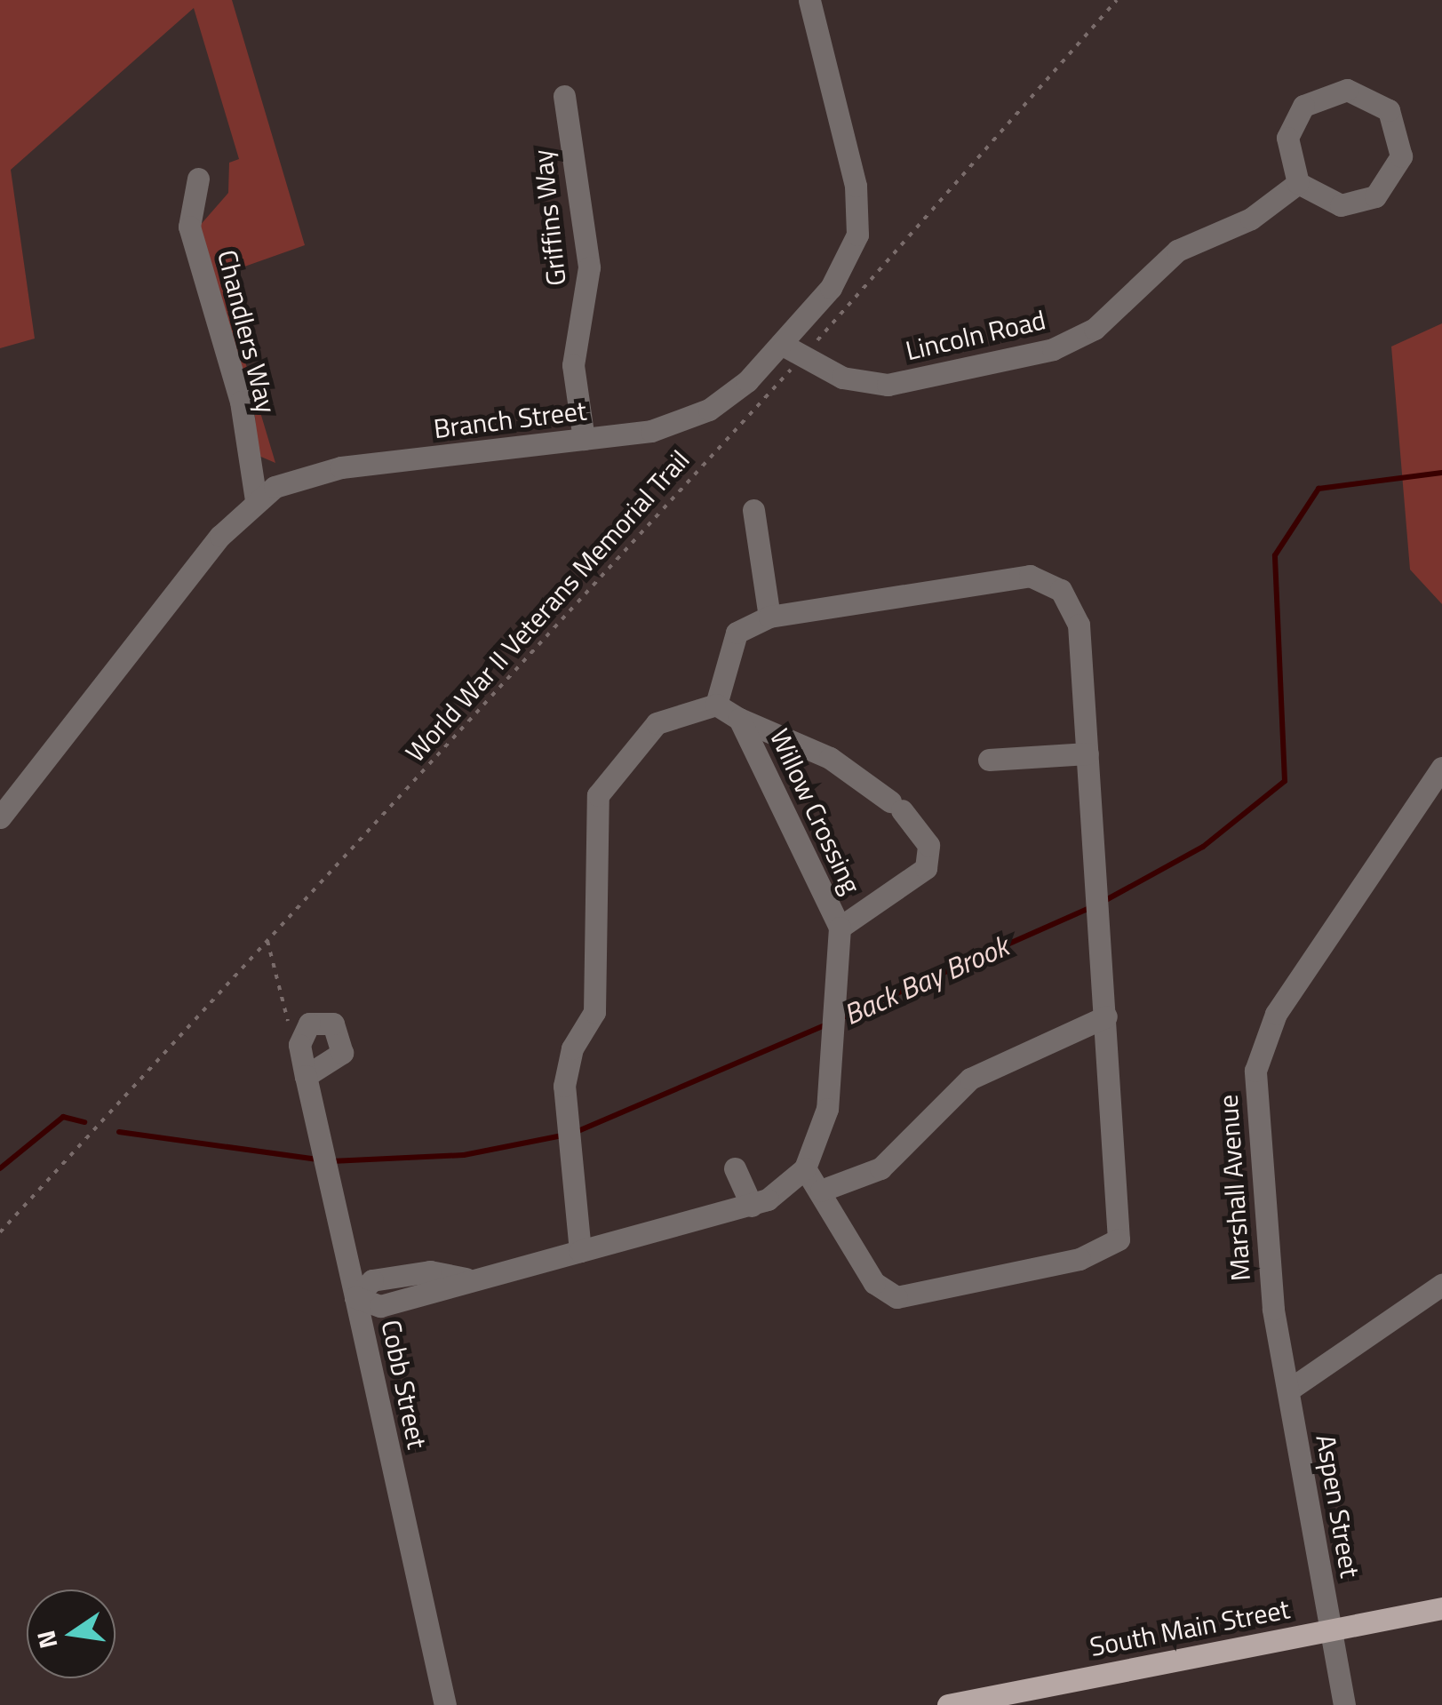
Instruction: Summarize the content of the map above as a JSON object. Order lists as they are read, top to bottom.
{
  "streets": {
    "main road": ["South Main Street"],
    "street": [
      "Griffins Way",
      "Chandlers Way",
      "Lincoln Road",
      "Branch Street",
      "Willow Crossing",
      "Marshall Avenue",
      "Cobb Street",
      "Aspen Street"
    ],
    "path": ["World War II Veterans Memorial Trail"]
  },
  "crossings": [
    ["Griffins Way", "Branch Street"],
    ["Chandlers Way", "Branch Street"],
    ["Lincoln Road", "Branch Street"],
    ["Lincoln Road", "World War II Veterans Memorial Trail"],
    ["Marshall Avenue", "Aspen Street"],
    ["Aspen Street", "South Main Street"]
  ],
  "water": ["Back Bay Brook"],
  "north": "left"
}
